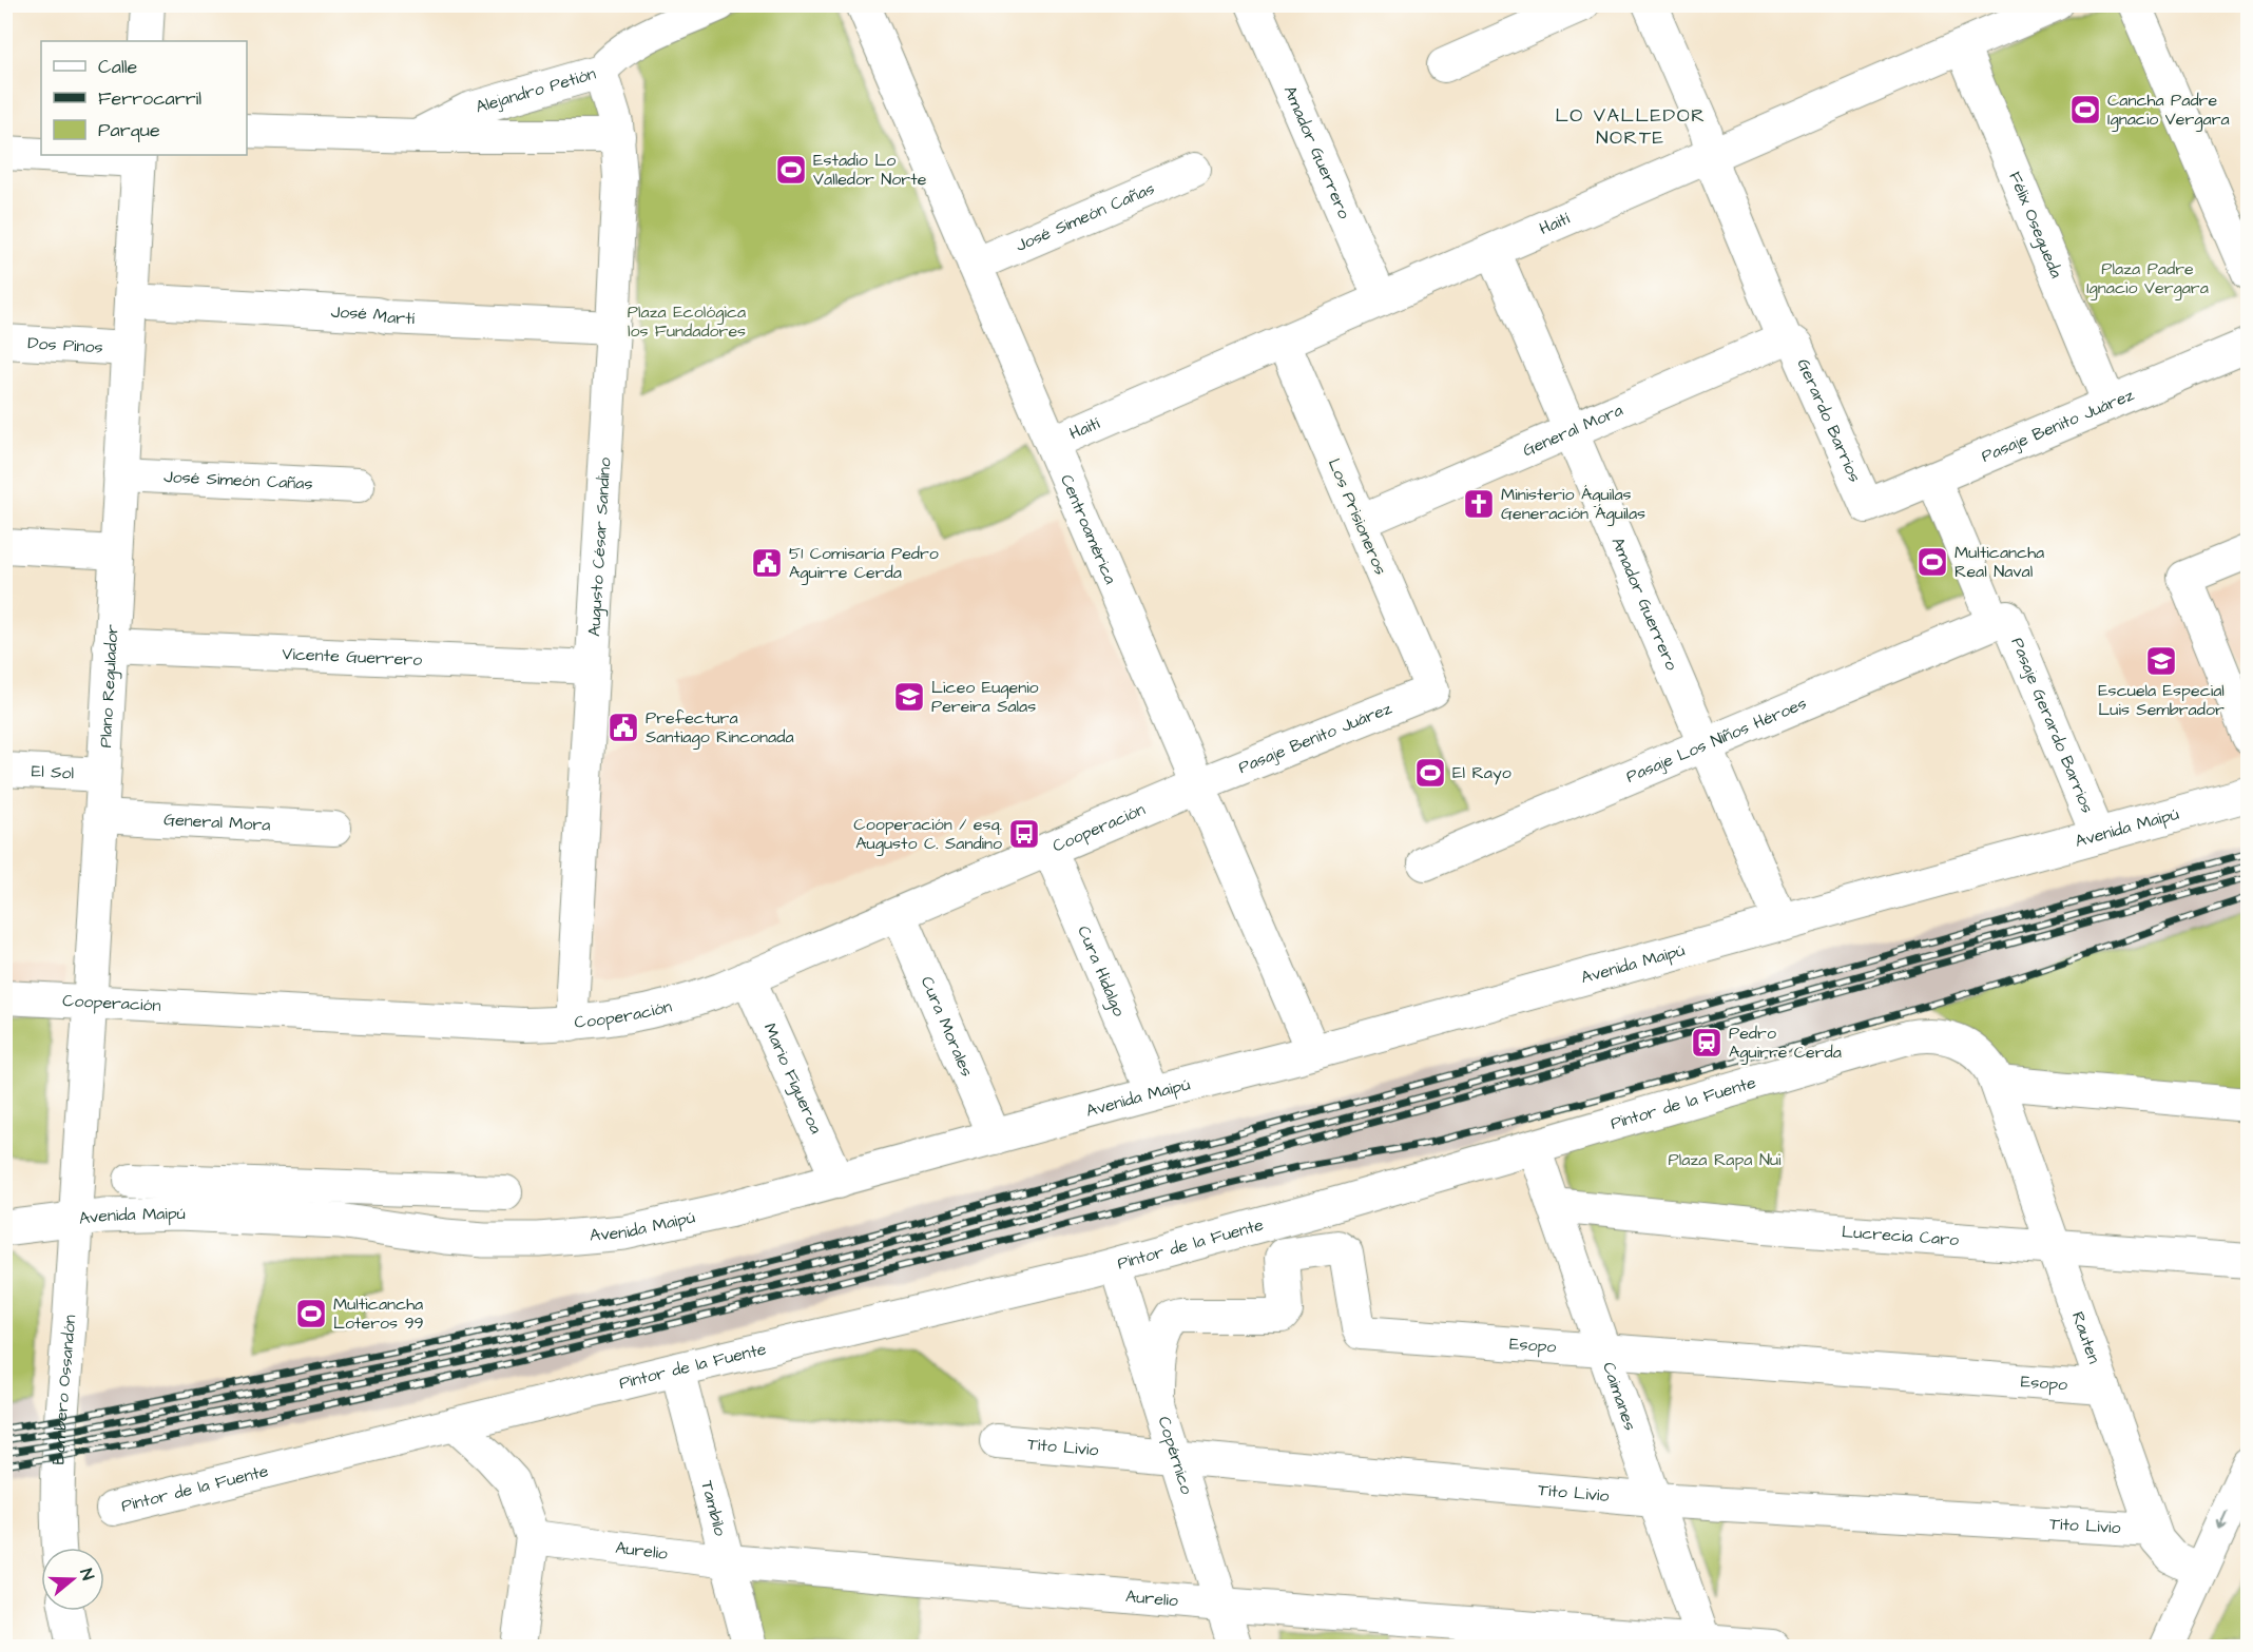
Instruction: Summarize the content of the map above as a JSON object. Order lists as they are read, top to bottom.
{
  "streets": {
    "main road": ["Avenida Maipú"],
    "street": [
      "Alejandro Petión",
      "Amador Guerrero",
      "José Simeón Cañas",
      "Haití",
      "Félix Osegueda",
      "José Martí",
      "Dos Pinos",
      "Gerardo Barrios",
      "Pasaje Benito Juárez",
      "General Mora",
      "Los Prisioneros",
      "Centroamérica",
      "Augusto César Sandino",
      "Vicente Guerrero",
      "Plano Regulador",
      "Pasaje Gerardo Barrios",
      "Pasaje Los Niños Héroes",
      "El Sol",
      "Cooperación",
      "Cura Hidalgo",
      "Cura Morales",
      "Mario Figueroa",
      "Pintor de la Fuente",
      "Lucrecia Caro",
      "Rauten",
      "Esopo",
      "Bombero Ossandón",
      "Caimanes",
      "Tito Livio",
      "Copérnico",
      "Tambilo",
      "Aurelio"
    ]
  },
  "crossings": [
    ["Alejandro Petión", "Augusto César Sandino"],
    ["Amador Guerrero", "Haití"],
    ["Amador Guerrero", "General Mora"],
    ["Amador Guerrero", "Pasaje Los Niños Héroes"],
    ["Amador Guerrero", "Avenida Maipú"],
    ["José Simeón Cañas", "Centroamérica"],
    ["José Simeón Cañas", "Plano Regulador"],
    ["Haití", "Félix Osegueda"],
    ["Haití", "Los Prisioneros"],
    ["Haití", "Centroamérica"],
    ["Félix Osegueda", "Pasaje Benito Juárez"],
    ["José Martí", "Augusto César Sandino"],
    ["José Martí", "Plano Regulador"],
    ["Dos Pinos", "Plano Regulador"],
    ["Gerardo Barrios", "Pasaje Benito Juárez"],
    ["Gerardo Barrios", "General Mora"],
    ["Pasaje Benito Juárez", "Los Prisioneros"],
    ["Pasaje Benito Juárez", "Centroamérica"],
    ["Pasaje Benito Juárez", "Pasaje Gerardo Barrios"],
    ["Pasaje Benito Juárez", "Cooperación"],
    ["General Mora", "Los Prisioneros"],
    ["General Mora", "Plano Regulador"],
    ["Centroamérica", "Cooperación"],
    ["Centroamérica", "Avenida Maipú"],
    ["Augusto César Sandino", "Vicente Guerrero"],
    ["Augusto César Sandino", "Cooperación"],
    ["Vicente Guerrero", "Plano Regulador"],
    ["Plano Regulador", "El Sol"],
    ["Plano Regulador", "Cooperación"],
    ["Plano Regulador", "Avenida Maipú"],
    ["Plano Regulador", "Bombero Ossandón"],
    ["Pasaje Gerardo Barrios", "Pasaje Los Niños Héroes"],
    ["Pasaje Gerardo Barrios", "Avenida Maipú"],
    ["Cooperación", "Cura Hidalgo"],
    ["Cooperación", "Cura Morales"],
    ["Cooperación", "Mario Figueroa"],
    ["Avenida Maipú", "Cura Hidalgo"],
    ["Avenida Maipú", "Cura Morales"],
    ["Avenida Maipú", "Mario Figueroa"],
    ["Avenida Maipú", "Bombero Ossandón"],
    ["Pintor de la Fuente", "Rauten"],
    ["Pintor de la Fuente", "Caimanes"],
    ["Pintor de la Fuente", "Copérnico"],
    ["Pintor de la Fuente", "Tambilo"],
    ["Lucrecia Caro", "Rauten"],
    ["Lucrecia Caro", "Caimanes"],
    ["Rauten", "Esopo"],
    ["Rauten", "Tito Livio"],
    ["Esopo", "Caimanes"],
    ["Esopo", "Copérnico"],
    ["Caimanes", "Tito Livio"],
    ["Caimanes", "Aurelio"],
    ["Tito Livio", "Copérnico"],
    ["Copérnico", "Aurelio"],
    ["Tambilo", "Aurelio"]
  ],
  "districts": ["LO VALLEDOR NORTE"],
  "parks": ["Plaza Padre Ignacio Vergara", "Plaza Ecológica los Fundadores", "Plaza Rapa Nui"],
  "places": {
    "sports": [
      "Cancha Padre Ignacio Vergara",
      "Estadio Lo Valledor Norte",
      "Multicancha Real Naval",
      "El Rayo",
      "Multicancha Loteros 99"
    ],
    "church": ["Ministerio Águilas Generación Águilas"],
    "public building": ["51 Comisaría Pedro Aguirre Cerda", "Prefectura Santiago Rinconada"],
    "school or university": ["Escuela Especial Luis Sembrador", "Liceo Eugenio Pereira Salas"],
    "bus stop": ["Cooperación / esq. Augusto C. Sandino"],
    "station": ["Pedro Aguirre Cerda"]
  },
  "legend": ["Calle", "Ferrocarril", "Parque"],
  "north": "right"
}
